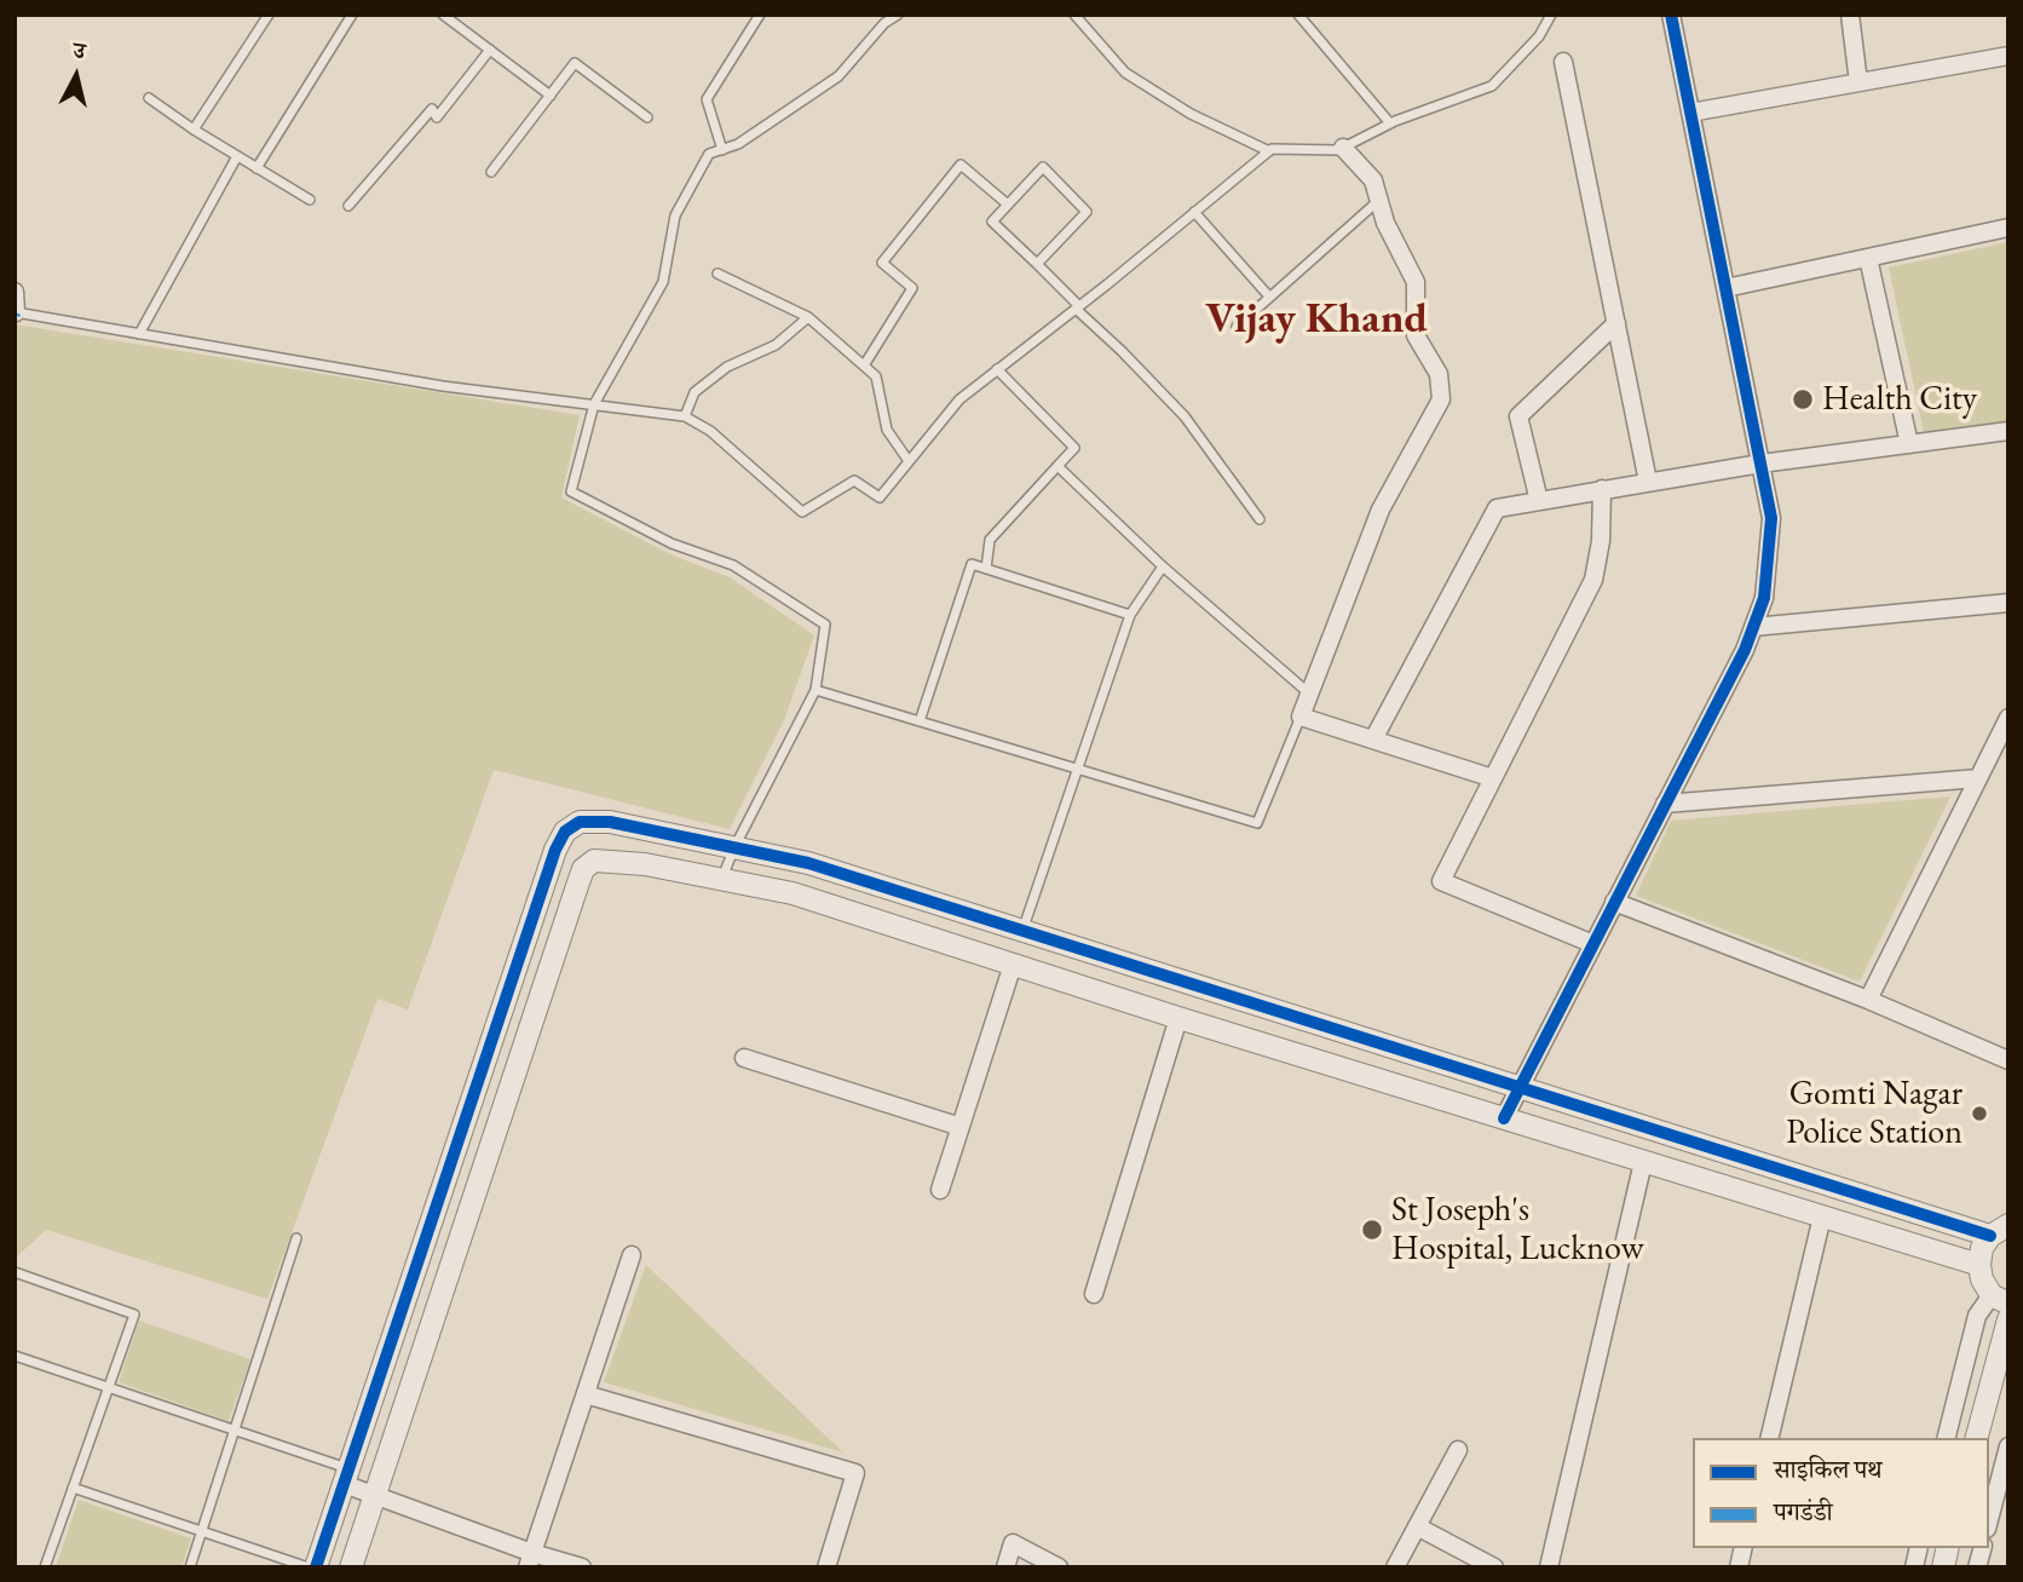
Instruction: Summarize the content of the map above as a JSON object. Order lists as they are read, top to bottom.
{
  "districts": ["Vijay Khand"],
  "places": ["Health City", "Gomti Nagar Police Station", "St Joseph's Hospital, Lucknow"],
  "legend": ["साइकिल पथ", "पगडंडी"],
  "north": "top"
}
